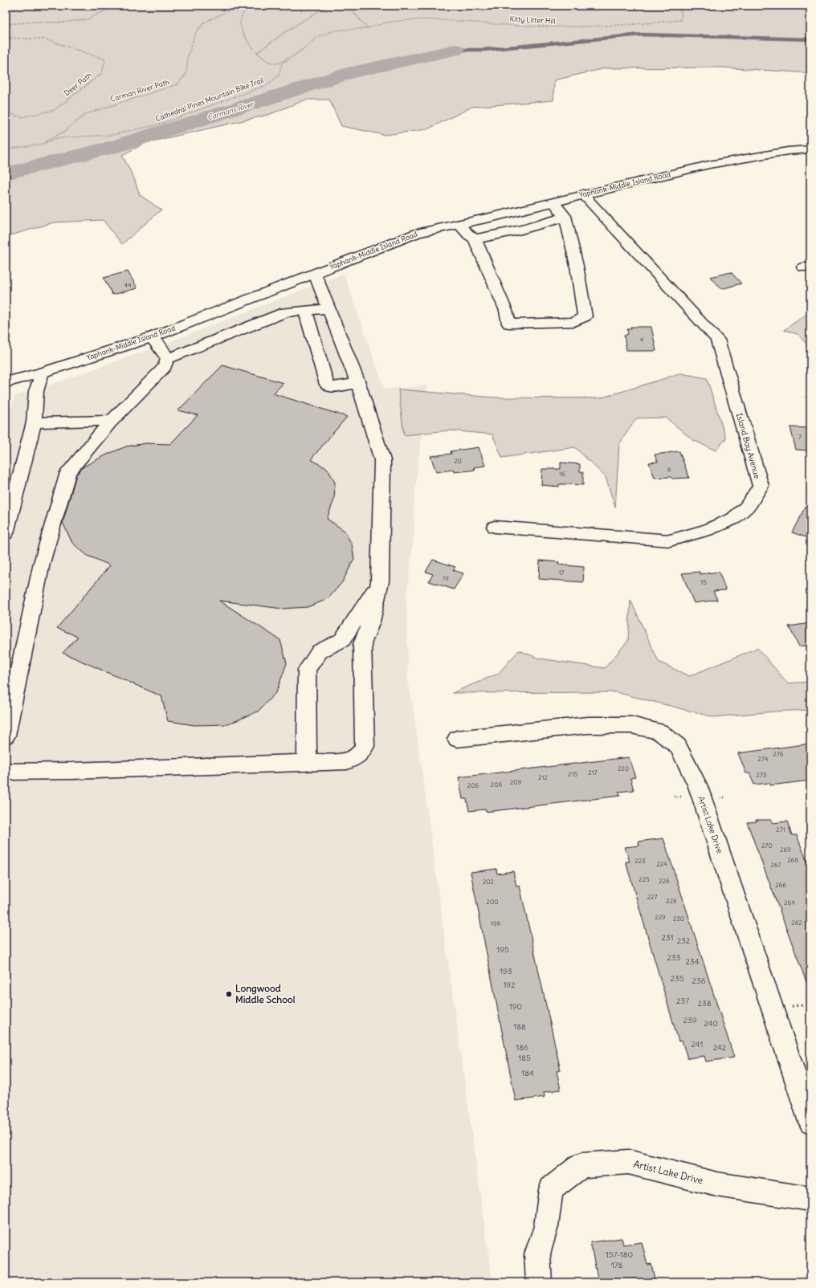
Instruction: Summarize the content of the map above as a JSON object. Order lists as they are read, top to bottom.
{
  "streets": {
    "street": ["Yaphank-Middle Island Road", "Island Bay Avenue", "Artist Lake Drive"],
    "path": [
      "Kitty Litter Hill",
      "Deer Path",
      "Carman River Path",
      "Cathedral Pines Mountain Bike Trail"
    ]
  },
  "crossings": [
    ["Kitty Litter Hill", "Cathedral Pines Mountain Bike Trail"],
    ["Carman River Path", "Cathedral Pines Mountain Bike Trail"],
    ["Yaphank-Middle Island Road", "Island Bay Avenue"]
  ],
  "water": ["Carmans River"],
  "places": ["Longwood Middle School"],
  "house_numbers": [
    "44",
    "4",
    "7",
    "20",
    "8",
    "16",
    "17",
    "19",
    "15",
    "276",
    "274",
    "220",
    "217",
    "215",
    "273",
    "212",
    "209",
    "208",
    "206",
    "271",
    "270",
    "269",
    "268",
    "223",
    "224",
    "267",
    "225",
    "226",
    "202",
    "266",
    "227",
    "228",
    "200",
    "264",
    "229",
    "230",
    "262",
    "198",
    "231",
    "232",
    "195",
    "233",
    "234",
    "193",
    "235",
    "236",
    "192",
    "237",
    "238",
    "190",
    "239",
    "240",
    "188",
    "241",
    "186",
    "242",
    "185",
    "184",
    "157-180",
    "178"
  ]
}
